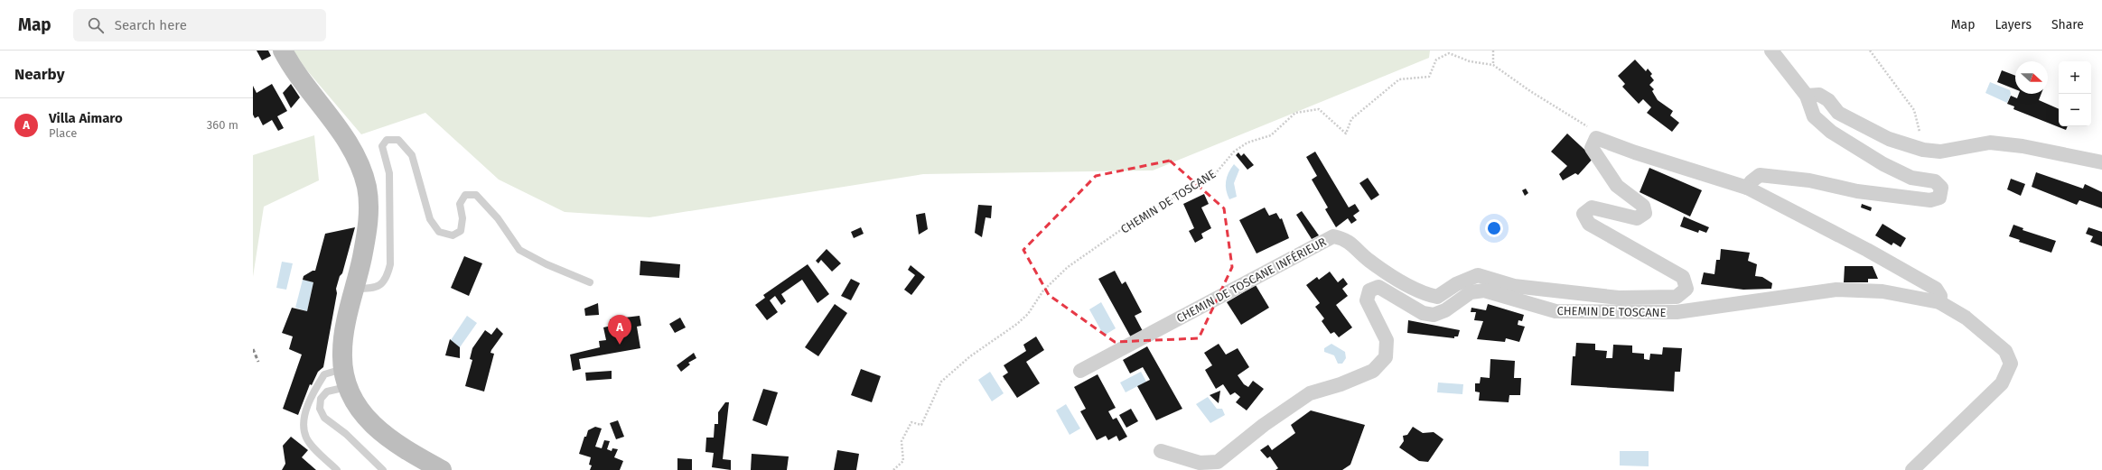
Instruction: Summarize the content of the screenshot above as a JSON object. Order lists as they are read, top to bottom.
{
  "streets": {
    "street": ["CHEMIN DE TOSCANE", "CHEMIN DE TOSCANE INFÉRIEUR"]
  },
  "north": "right",
  "page": {
    "header": "Map",
    "search": "Search here",
    "nav": ["Map", "Layers", "Share"],
    "heading": "Nearby",
    "map_buttons": ["+", "−"],
    "list": [
      {
        "mark": "A",
        "name": "Villa Aimaro",
        "note": "Place",
        "value": "360 m"
      }
    ],
    "pins": "A"
  }
}
